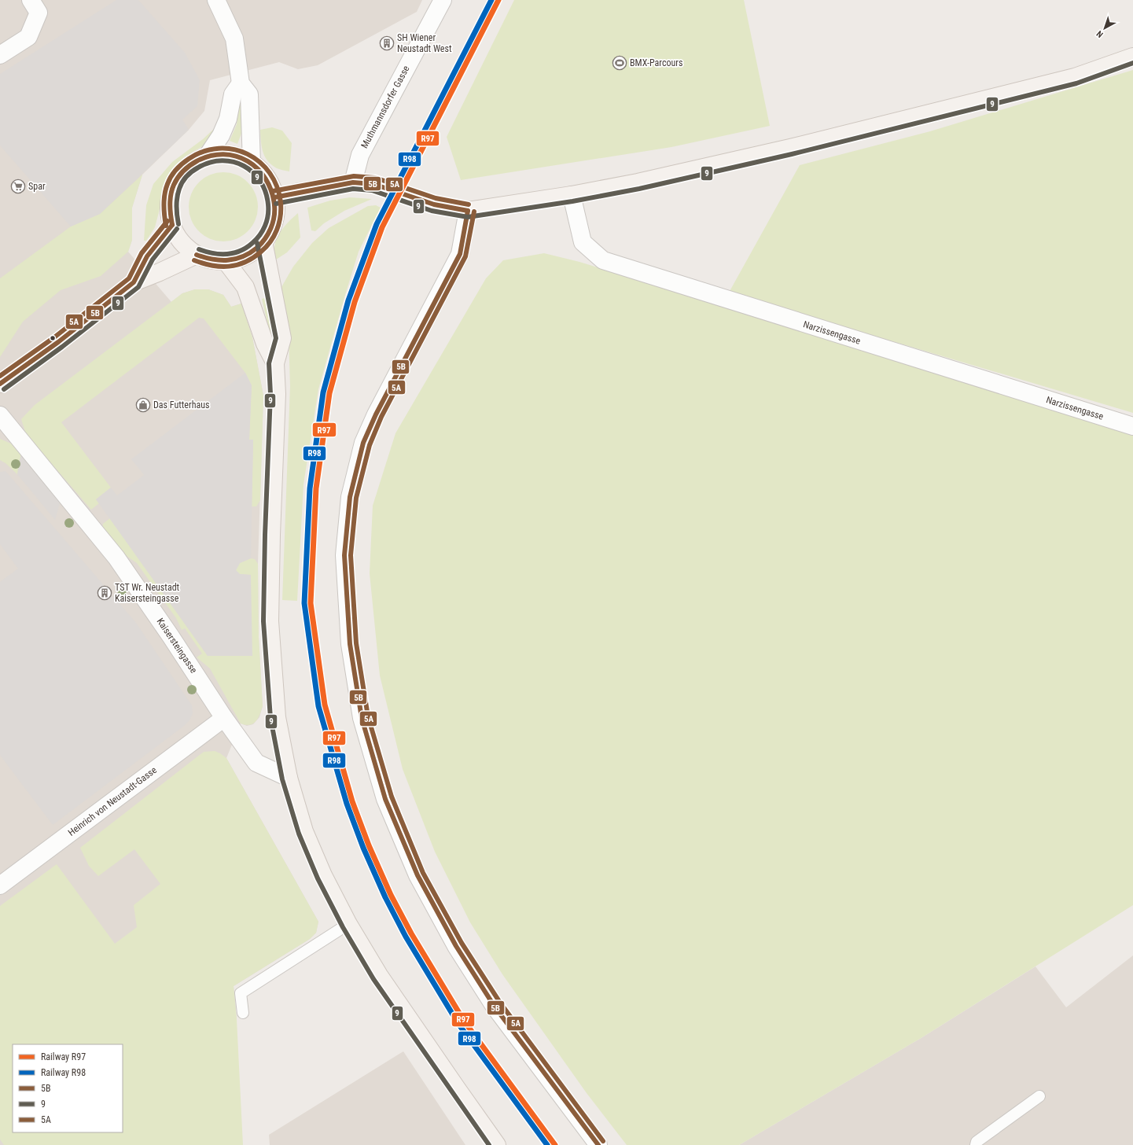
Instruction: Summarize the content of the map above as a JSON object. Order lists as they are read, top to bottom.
{
  "streets": {
    "street": [
      "Muthmannsdorfer Gasse",
      "Narzissengasse",
      "Kaisersteingasse",
      "Heinrich von Neustadt-Gasse"
    ]
  },
  "crossings": [
    ["Kaisersteingasse", "Heinrich von Neustadt-Gasse"]
  ],
  "places": {
    "building": ["SH Wiener Neustadt West", "TST Wr. Neustadt Kaisersteingasse"],
    "sports": ["BMX-Parcours"],
    "supermarket": ["Spar"],
    "shop": ["Das Futterhaus"]
  },
  "lines": [
    "rail line R97",
    "rail line R98",
    "transit line 9",
    "transit line 5A",
    "transit line 5B"
  ],
  "legend": [
    "Railway R97",
    "Railway R98",
    "5B",
    "9",
    "5A"
  ],
  "north": "bottom left"
}
